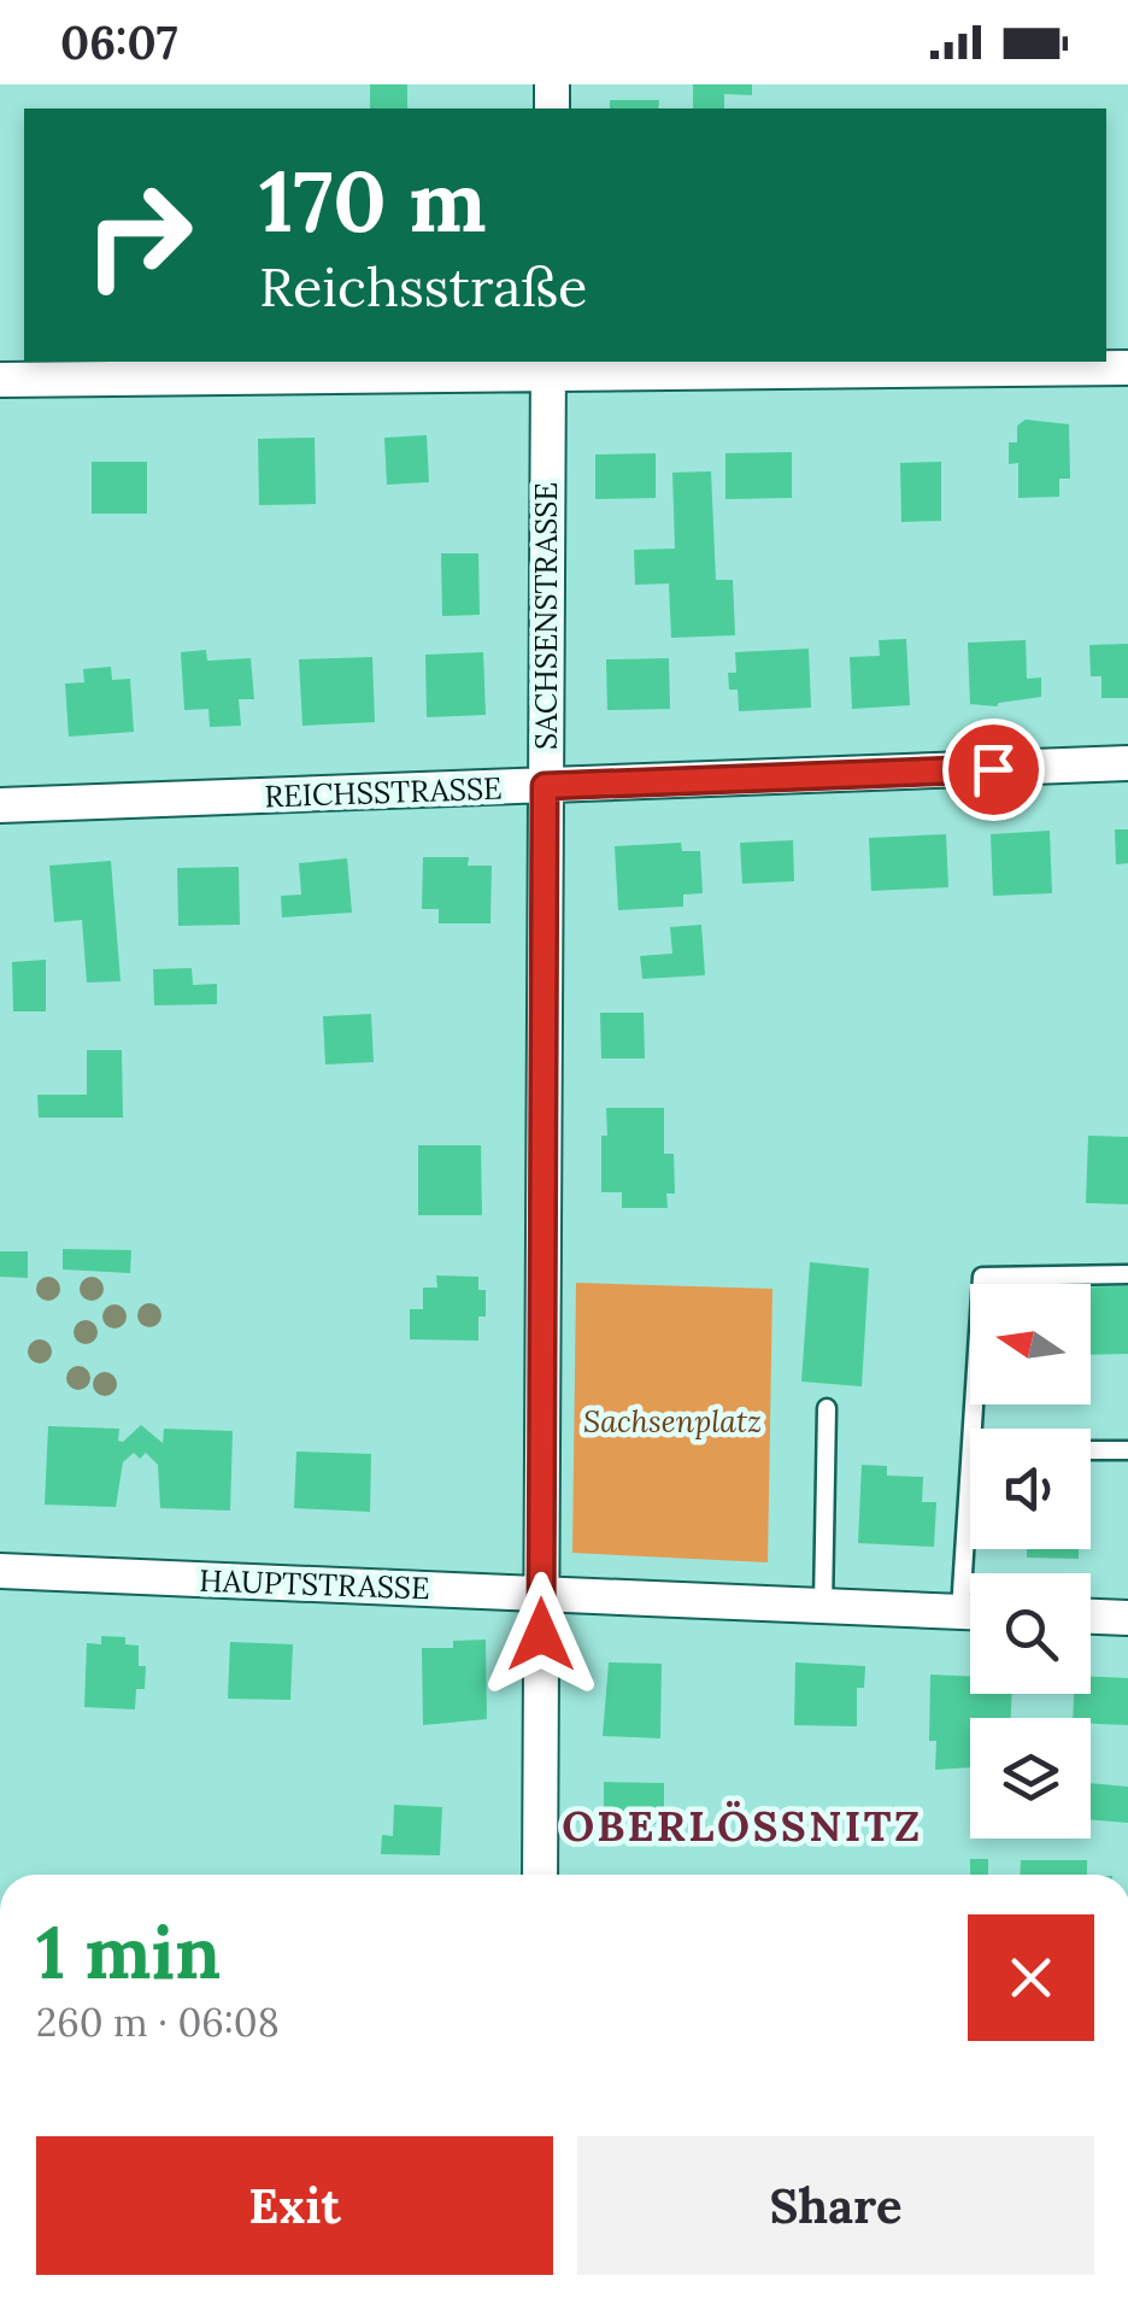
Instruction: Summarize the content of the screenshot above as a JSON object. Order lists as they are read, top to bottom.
{
  "streets": {
    "street": ["SACHSENSTRASSE", "REICHSSTRASSE", "HAUPTSTRASSE"]
  },
  "crossings": [
    ["SACHSENSTRASSE", "REICHSSTRASSE"],
    ["SACHSENSTRASSE", "HAUPTSTRASSE"]
  ],
  "districts": ["OBERLÖSSNITZ"],
  "parks": ["Sachsenplatz"],
  "north": "left",
  "page": {
    "status": "06:07",
    "turn": ["170 m", "Reichsstraße"],
    "heading": ["1 min", "260 m · 06:08"],
    "buttons": ["Exit", "Share"]
  }
}
